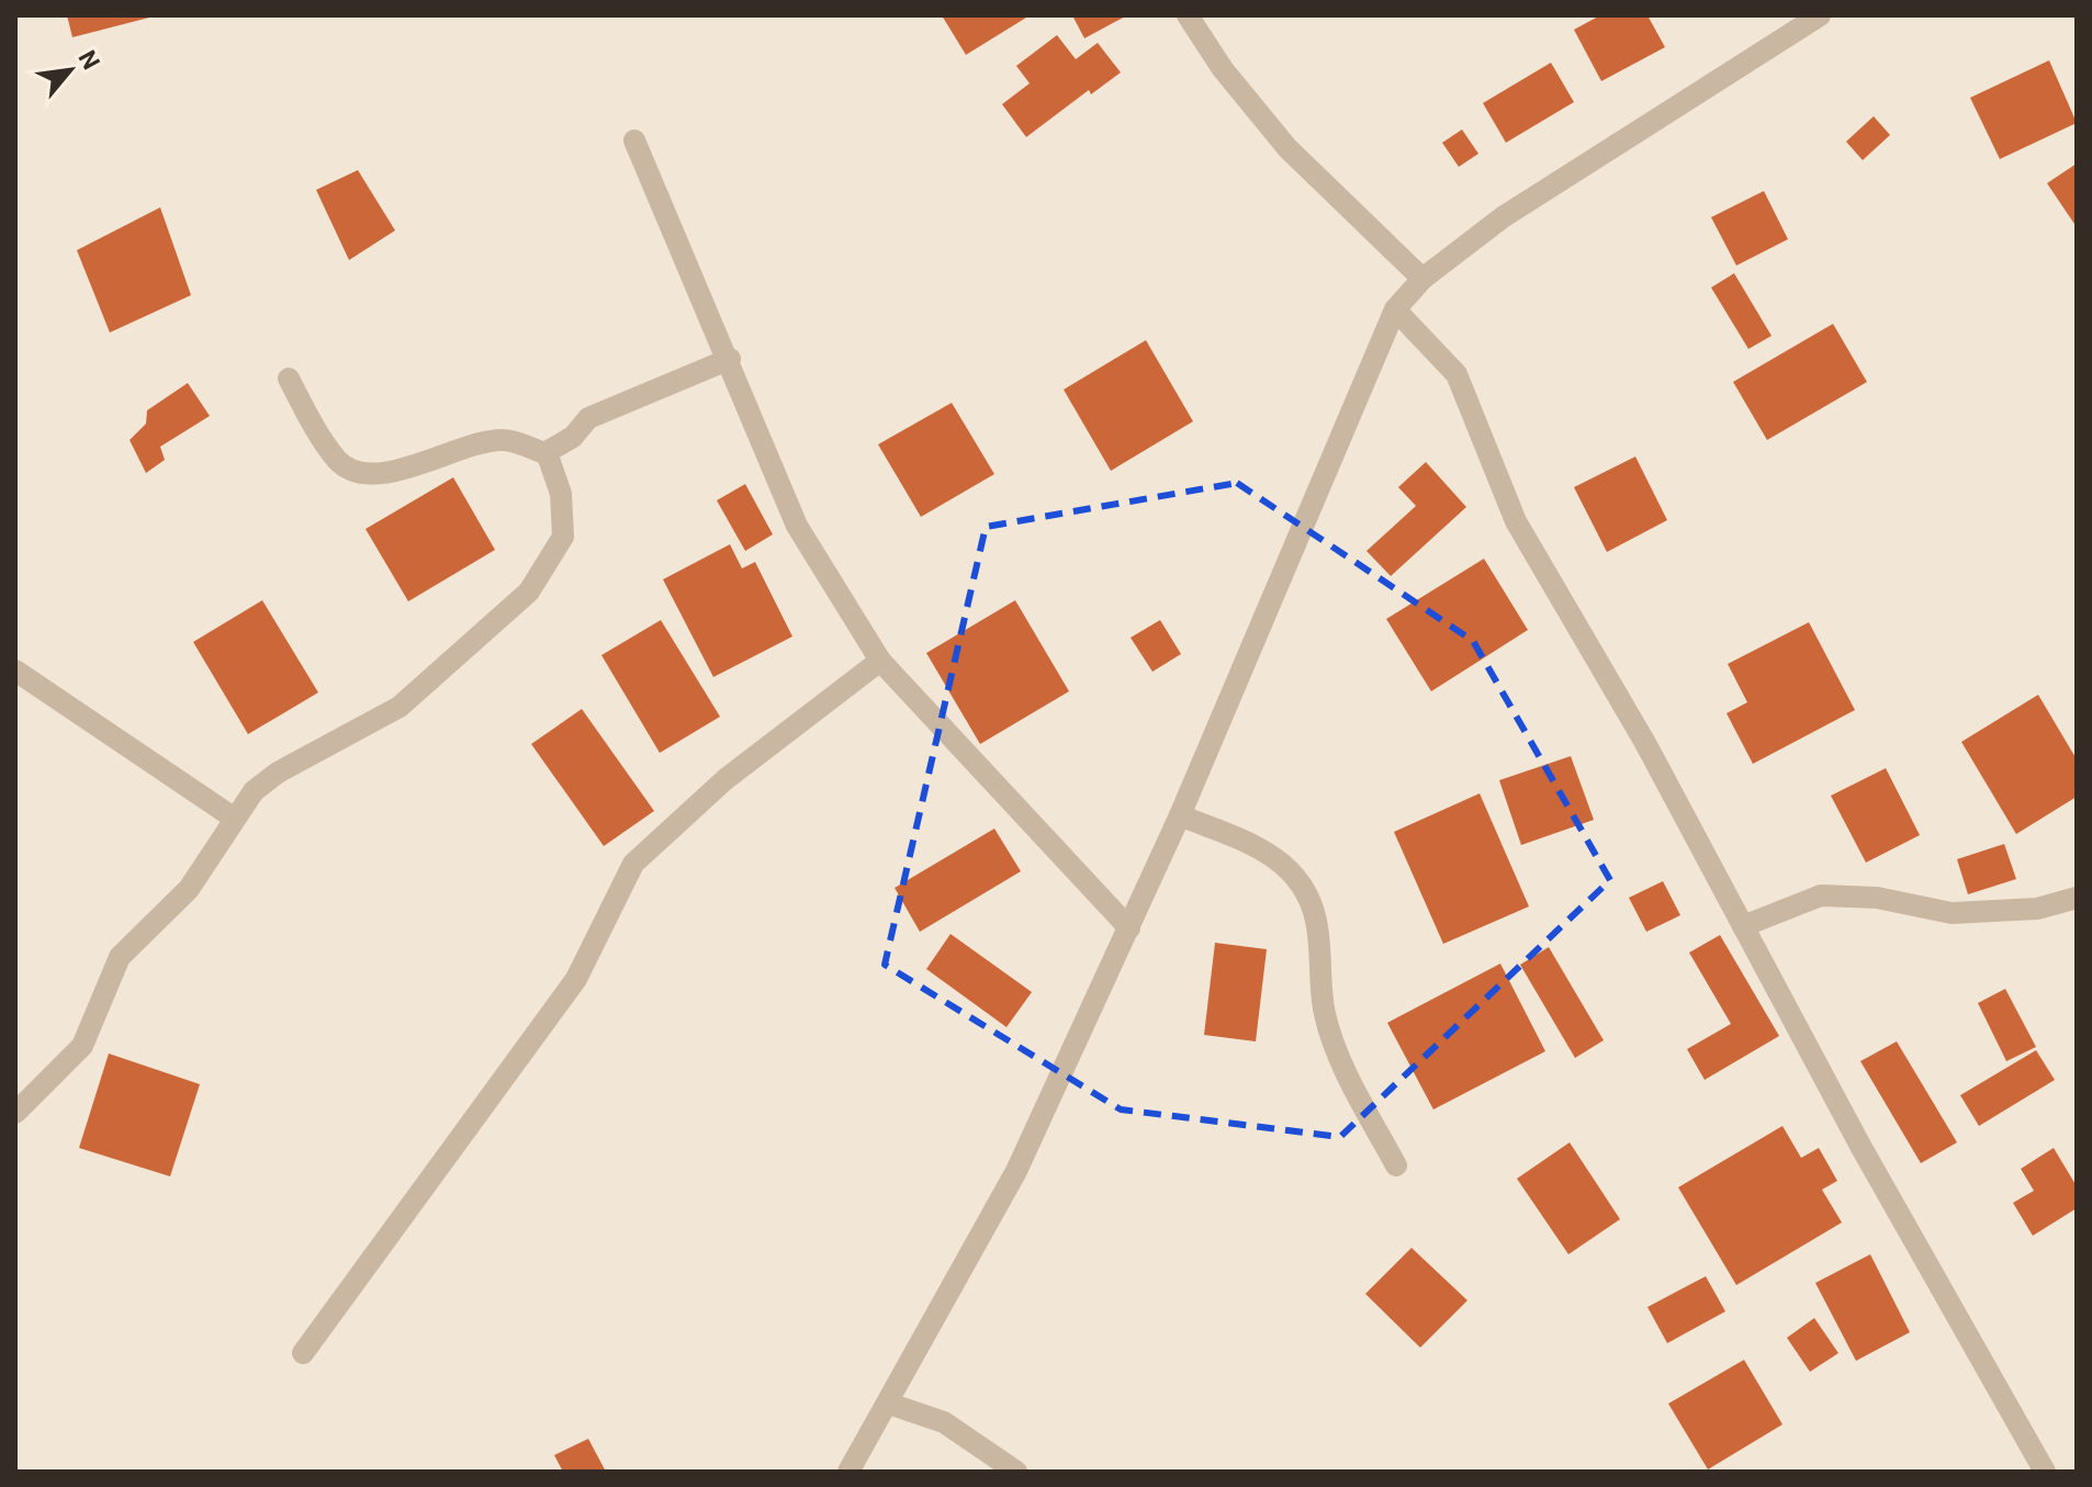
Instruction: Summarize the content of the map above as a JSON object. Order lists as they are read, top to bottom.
{
  "north": "top right"
}
